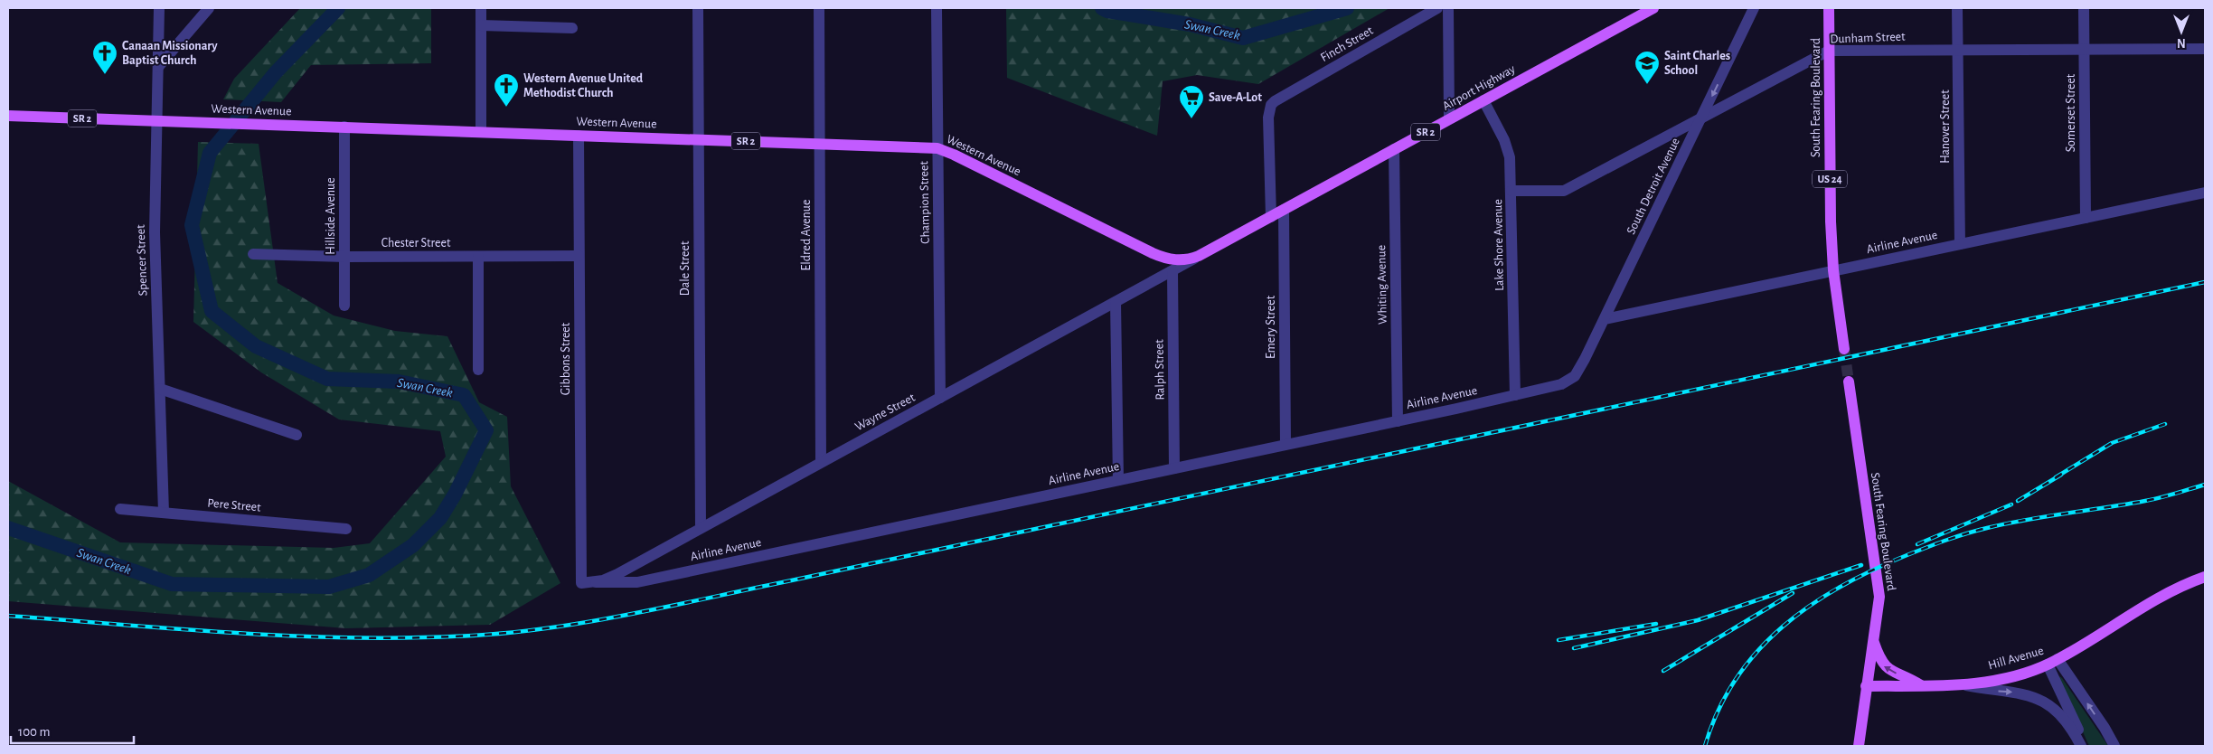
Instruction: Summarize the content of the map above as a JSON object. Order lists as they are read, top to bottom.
{
  "streets": {
    "main road": [
      "Airport Highway",
      "South Fearing Boulevard",
      "Western Avenue",
      "SR 2",
      "US 24",
      "Hill Avenue"
    ],
    "street": [
      "Dunham Street",
      "Finch Street",
      "Somerset Street",
      "Hanover Street",
      "South Detroit Avenue",
      "Champion Street",
      "Hillside Avenue",
      "Eldred Avenue",
      "Airline Avenue",
      "Chester Street",
      "Lake Shore Avenue",
      "Spencer Street",
      "Dale Street",
      "Whiting Avenue",
      "Emery Street",
      "Gibbons Street",
      "Ralph Street",
      "Wayne Street",
      "Pere Street"
    ]
  },
  "crossings": [
    ["Dunham Street", "South Fearing Boulevard"],
    ["Dunham Street", "Somerset Street"],
    ["Dunham Street", "Hanover Street"],
    ["Dunham Street", "South Detroit Avenue"],
    ["Dunham Street", "Lake Shore Avenue"],
    ["Finch Street", "Airport Highway"],
    ["Airport Highway", "Western Avenue"],
    ["Airport Highway", "Lake Shore Avenue"],
    ["Airport Highway", "Whiting Avenue"],
    ["Airport Highway", "Emery Street"],
    ["Airport Highway", "Wayne Street"],
    ["South Fearing Boulevard", "Airline Avenue"],
    ["South Fearing Boulevard", "Hill Avenue"],
    ["Western Avenue", "Champion Street"],
    ["Western Avenue", "Hillside Avenue"],
    ["Western Avenue", "Eldred Avenue"],
    ["Western Avenue", "Spencer Street"],
    ["Western Avenue", "Dale Street"],
    ["Western Avenue", "Gibbons Street"],
    ["Western Avenue", "Wayne Street"],
    ["Somerset Street", "Airline Avenue"],
    ["Hanover Street", "Airline Avenue"],
    ["South Detroit Avenue", "Airline Avenue"],
    ["Champion Street", "Wayne Street"],
    ["Hillside Avenue", "Chester Street"],
    ["Eldred Avenue", "Wayne Street"],
    ["Airline Avenue", "Lake Shore Avenue"],
    ["Airline Avenue", "Whiting Avenue"],
    ["Airline Avenue", "Emery Street"],
    ["Airline Avenue", "Ralph Street"],
    ["Airline Avenue", "Wayne Street"],
    ["Chester Street", "Gibbons Street"],
    ["Spencer Street", "Pere Street"],
    ["Dale Street", "Wayne Street"],
    ["Gibbons Street", "Wayne Street"],
    ["Ralph Street", "Wayne Street"]
  ],
  "water": ["Swan Creek"],
  "places": {
    "church": ["Canaan Missionary Baptist Church", "Western Avenue United Methodist Church"],
    "school or university": ["Saint Charles School"],
    "supermarket": ["Save-A-Lot"]
  },
  "scale_bar": "100 m",
  "north": "bottom"
}
